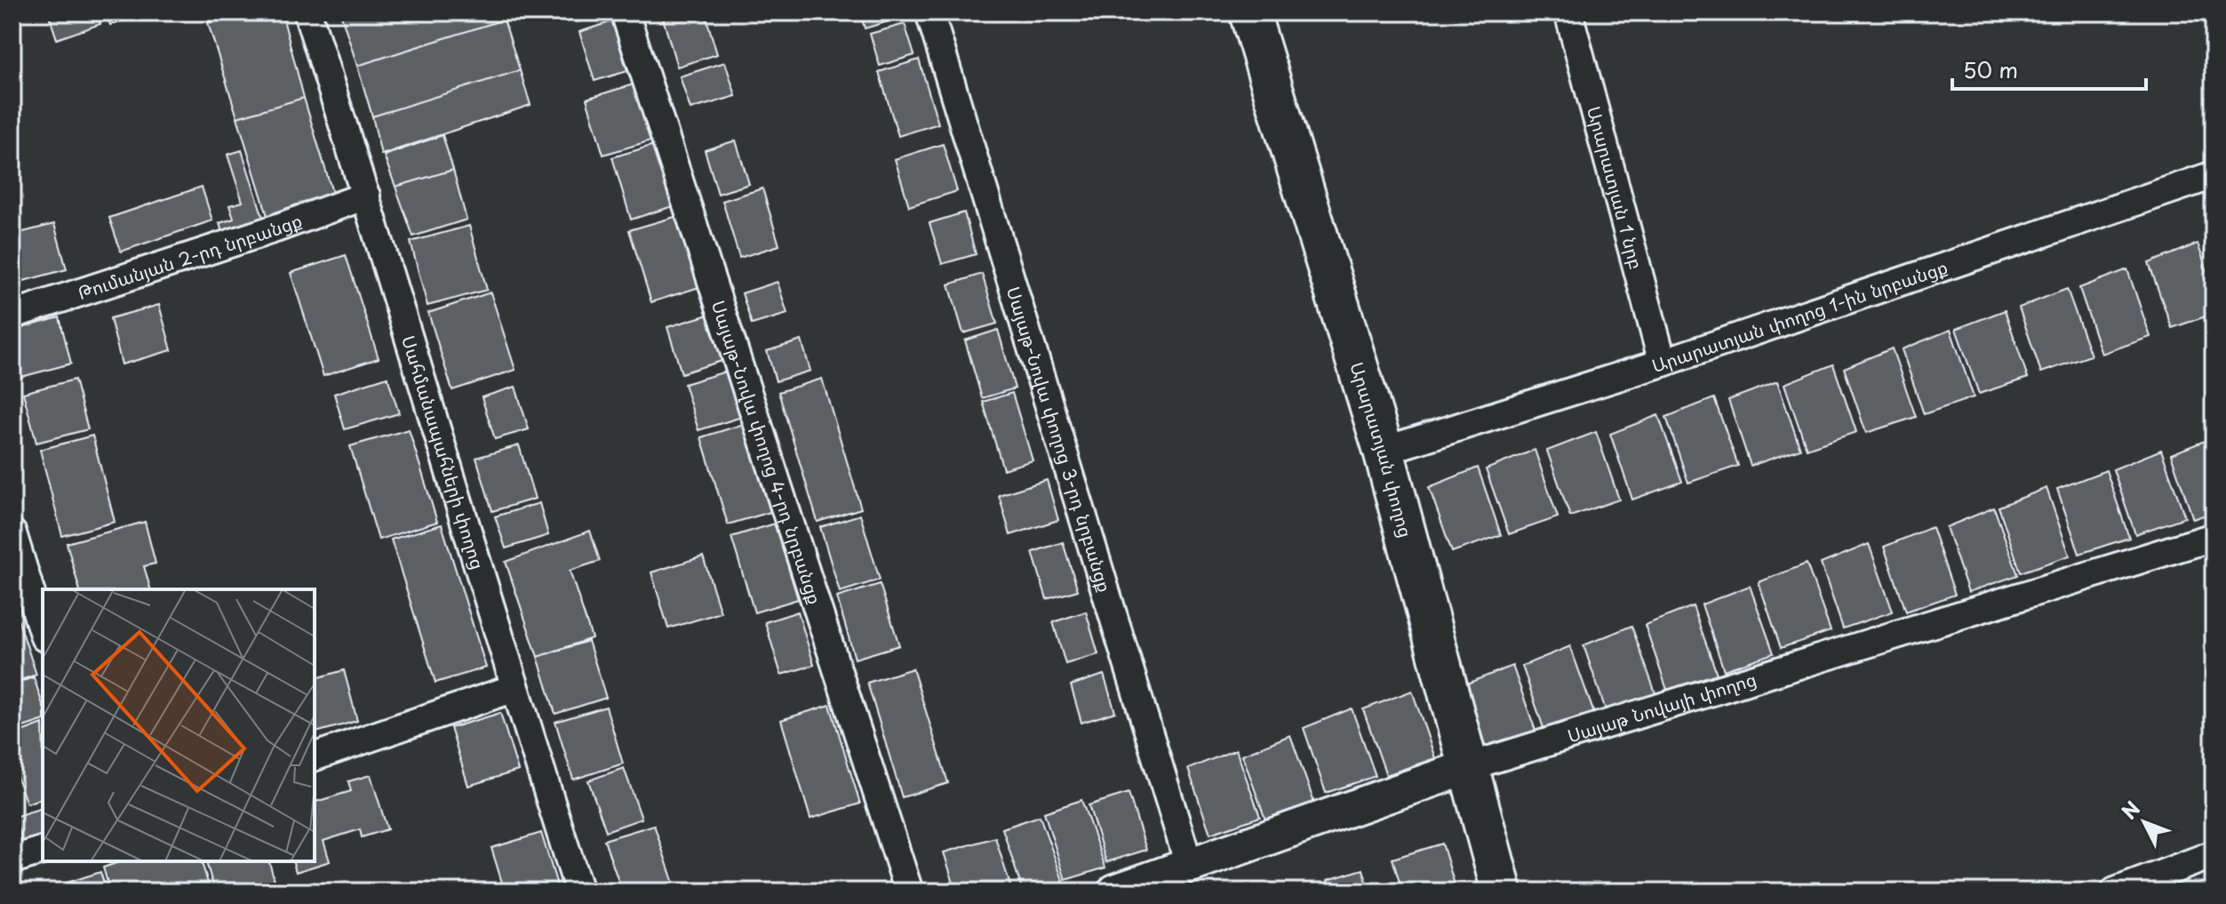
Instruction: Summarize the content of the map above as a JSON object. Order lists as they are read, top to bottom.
{
  "streets": {
    "main road": ["Արարատյան փողոց"],
    "street": [
      "Արարատյան 1 նրբ",
      "Թումանյան 2-րդ նրբանցք",
      "Արարատյան փողոց 1-ին նրբանցք",
      "Սայաթ-Նովա փողոց 3-րդ նրբանցք",
      "Սայաթ-Նովա փողոց 4-րդ նրբանցք",
      "Սահմանապահների փողոց",
      "Սայաթ Նովայի փողոց"
    ]
  },
  "crossings": [
    ["Արարատյան 1 նրբ", "Արարատյան փողոց 1-ին նրբանցք"],
    ["Թումանյան 2-րդ նրբանցք", "Սահմանապահների փողոց"],
    ["Արարատյան փողոց 1-ին նրբանցք", "Արարատյան փողոց"],
    ["Սայաթ-Նովա փողոց 3-րդ նրբանցք", "Սայաթ Նովայի փողոց"],
    ["Արարատյան փողոց", "Սայաթ Նովայի փողոց"]
  ],
  "scale_bar": "50 m",
  "north": "top left"
}
